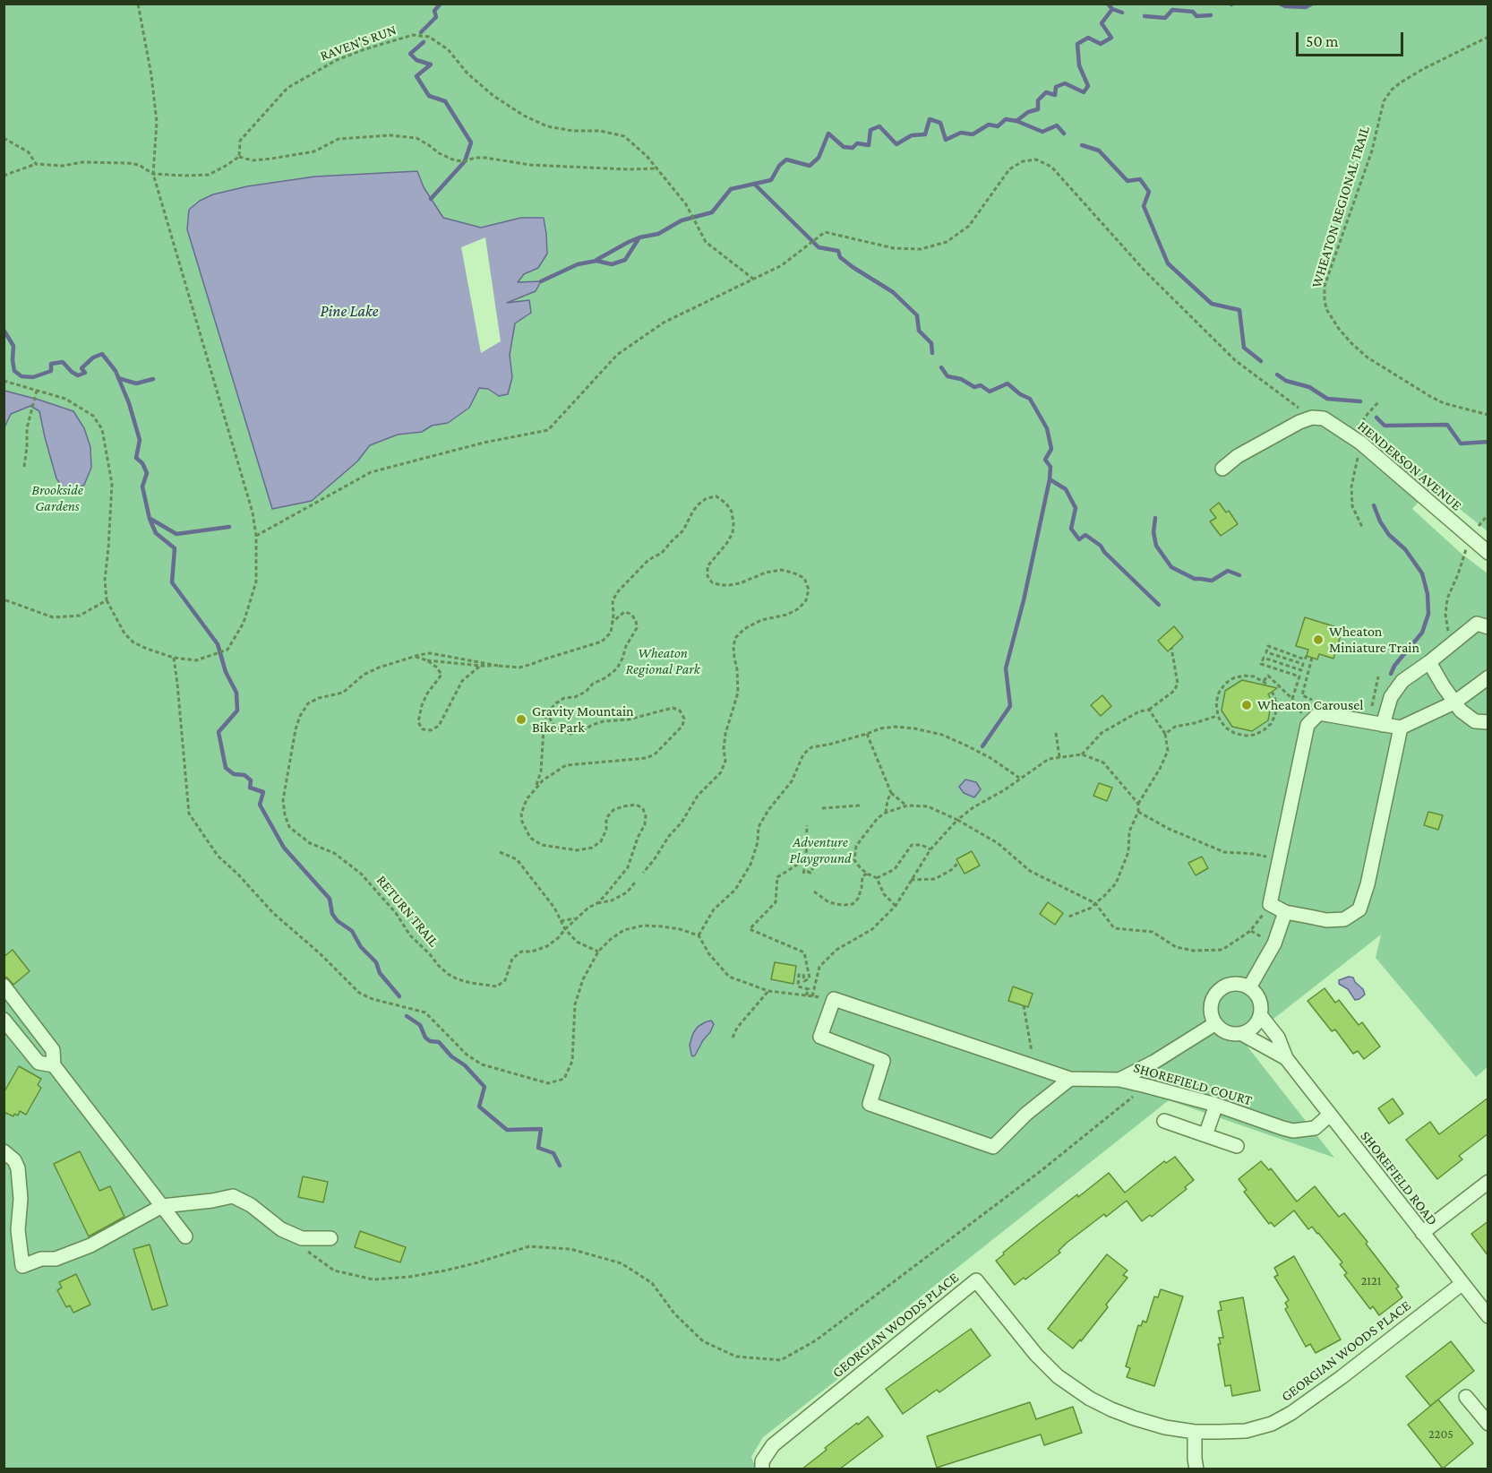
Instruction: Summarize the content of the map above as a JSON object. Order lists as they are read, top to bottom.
{
  "streets": {
    "street": [
      "HENDERSON AVENUE",
      "SHOREFIELD COURT",
      "SHOREFIELD ROAD",
      "GEORGIAN WOODS PLACE"
    ],
    "path": ["RAVEN'S RUN", "WHEATON REGIONAL TRAIL", "RETURN TRAIL"]
  },
  "crossings": [
    ["SHOREFIELD COURT", "SHOREFIELD ROAD"],
    ["SHOREFIELD ROAD", "GEORGIAN WOODS PLACE"]
  ],
  "water": ["Pine Lake"],
  "parks": ["Brookside Gardens", "Wheaton Regional Park", "Adventure Playground"],
  "places": ["Wheaton Miniature Train", "Wheaton Carousel", "Gravity Mountain Bike Park"],
  "house_numbers": ["2121", "2205"],
  "scale_bar": "50 m"
}
